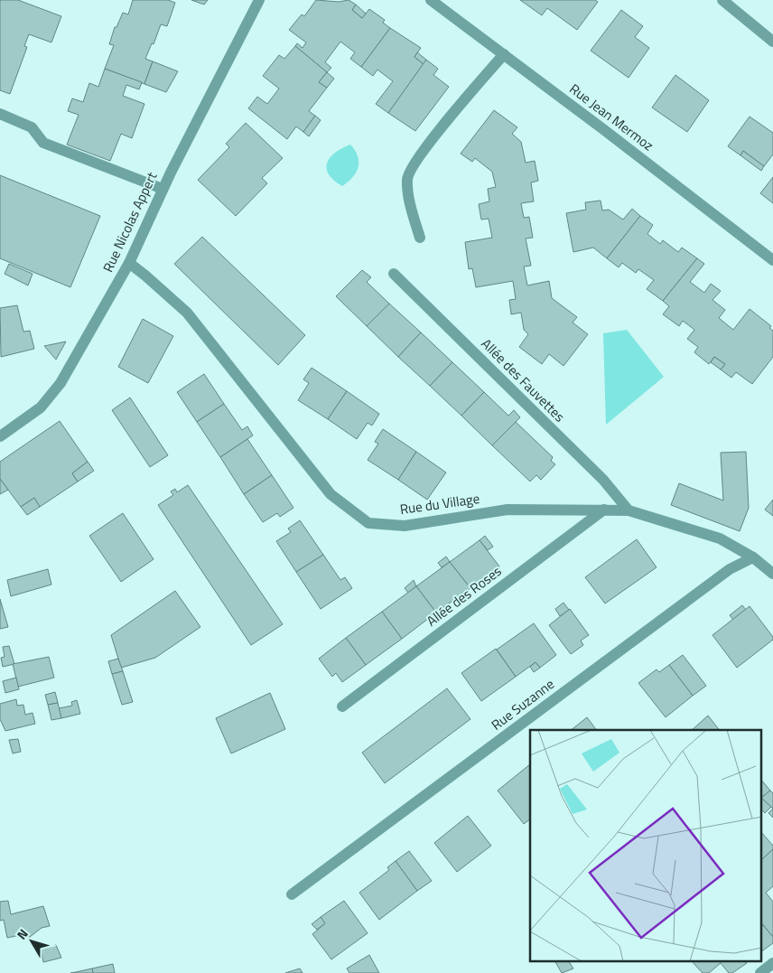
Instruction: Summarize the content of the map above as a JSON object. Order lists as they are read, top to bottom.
{
  "streets": {
    "street": [
      "Rue Jean Mermoz",
      "Rue Nicolas Appert",
      "Allée des Fauvettes",
      "Rue du Village",
      "Allée des Roses",
      "Rue Suzanne"
    ]
  },
  "crossings": [
    ["Rue Nicolas Appert", "Rue du Village"],
    ["Allée des Fauvettes", "Rue du Village"],
    ["Rue du Village", "Allée des Roses"],
    ["Rue du Village", "Rue Suzanne"]
  ],
  "north": "top left"
}
